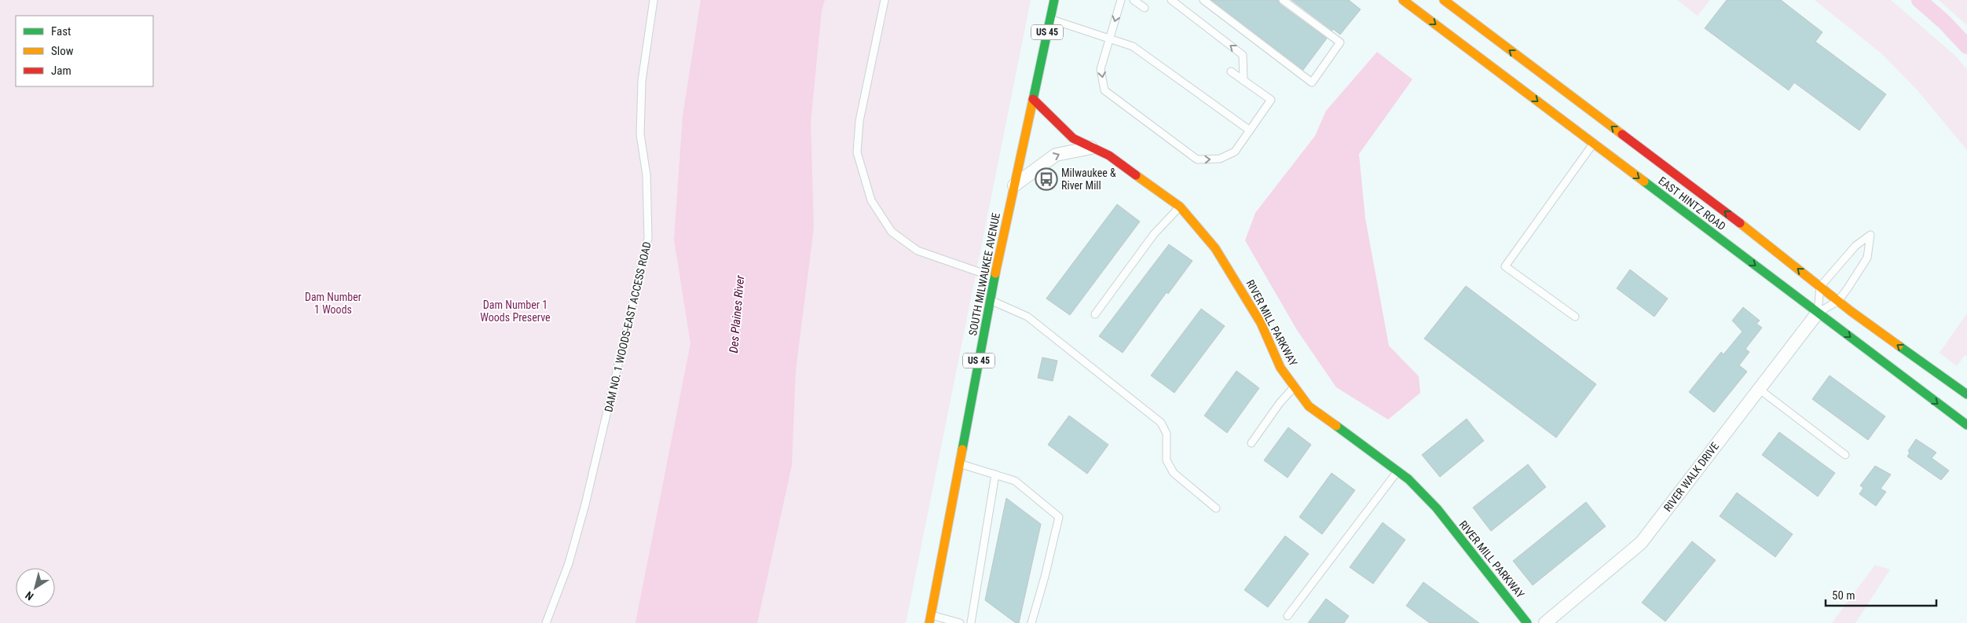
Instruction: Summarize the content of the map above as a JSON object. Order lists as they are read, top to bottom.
{
  "streets": {
    "main road": [
      "US 45",
      "EAST HINTZ ROAD",
      "SOUTH MILWAUKEE AVENUE",
      "RIVER MILL PARKWAY"
    ],
    "street": ["RIVER WALK DRIVE"],
    "lane": ["DAM NO. 1 WOODS-EAST ACCESS ROAD"]
  },
  "crossings": [
    ["EAST HINTZ ROAD", "RIVER WALK DRIVE"],
    ["SOUTH MILWAUKEE AVENUE", "RIVER MILL PARKWAY"]
  ],
  "water": ["Des Plaines River"],
  "parks": ["Dam Number 1 Woods", "Dam Number 1 Woods Preserve"],
  "places": {
    "bus stop": ["Milwaukee & River Mill"]
  },
  "legend": ["Fast", "Slow", "Jam"],
  "scale_bar": "50 m",
  "north": "bottom left"
}
